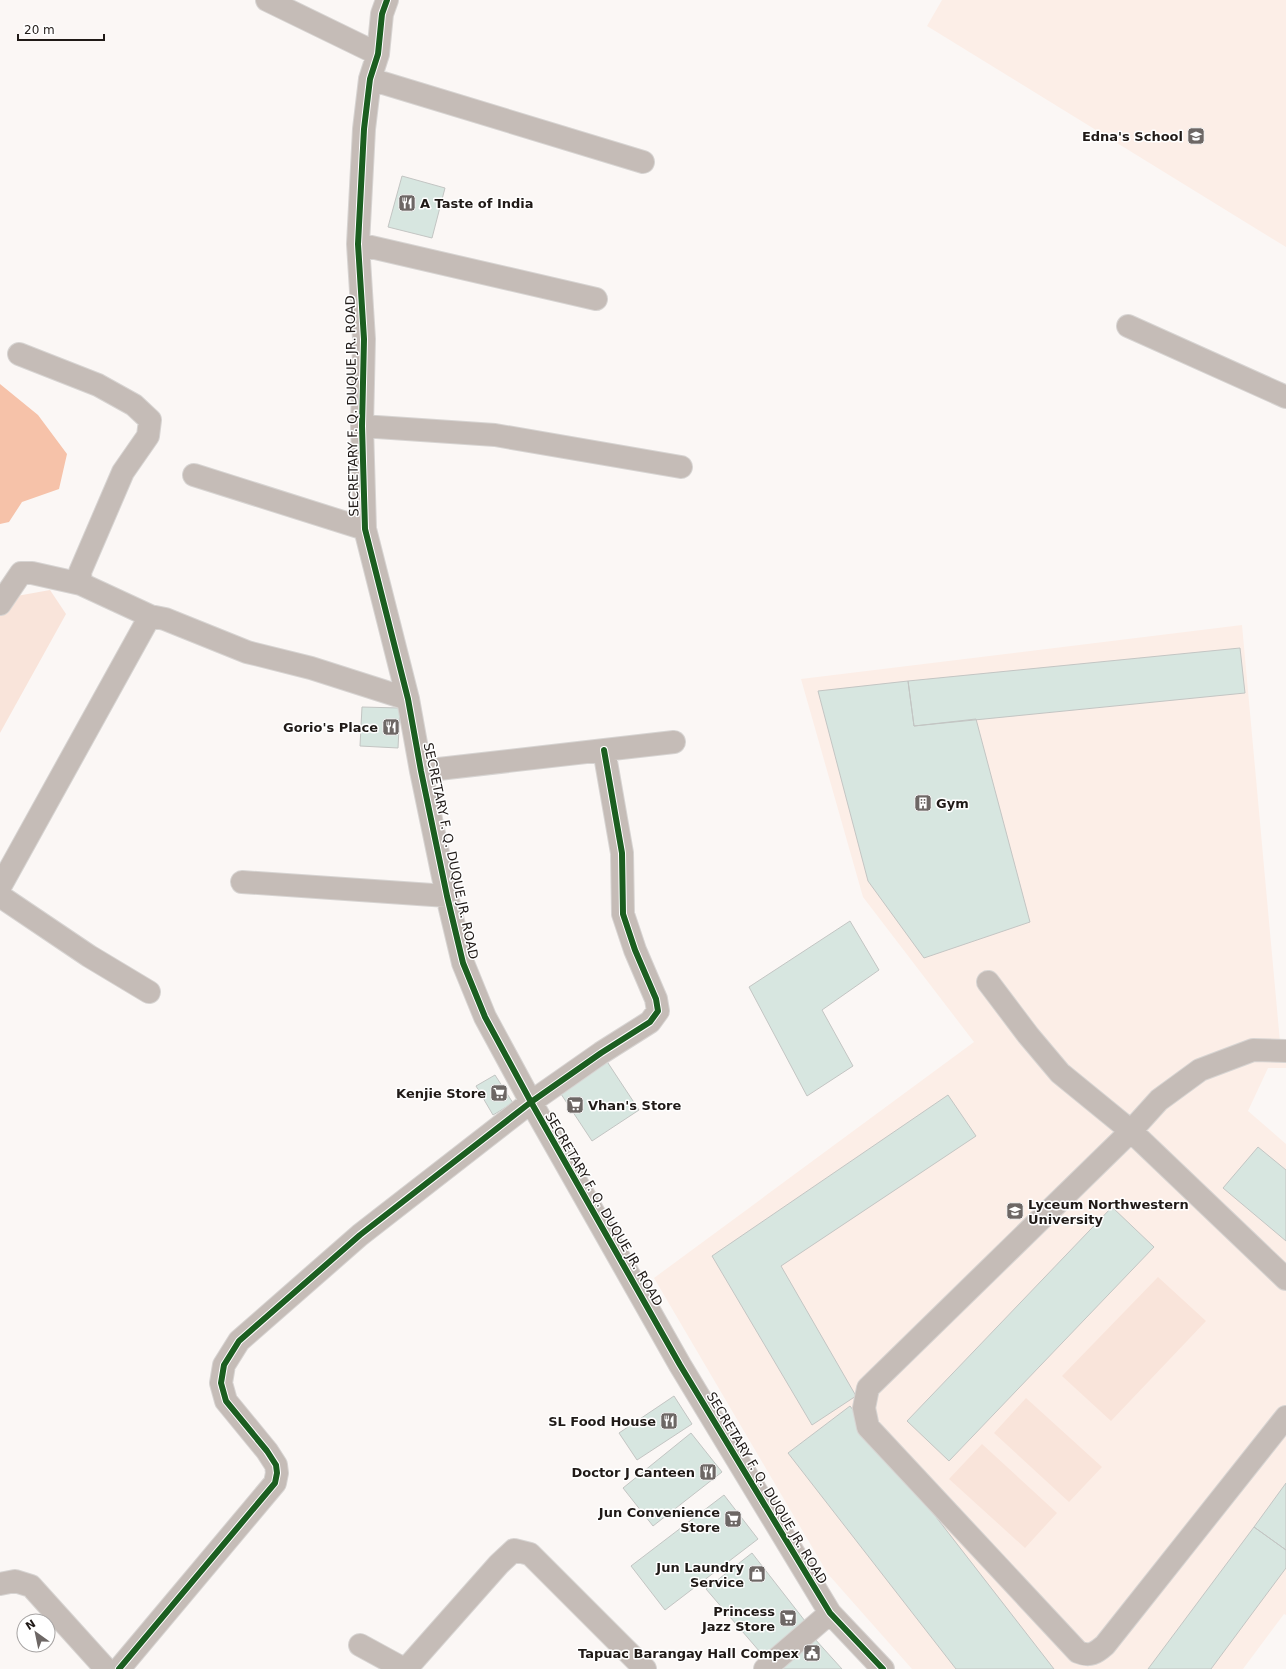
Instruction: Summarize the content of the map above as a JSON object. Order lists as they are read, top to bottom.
{
  "streets": {
    "street": ["SECRETARY F. Q. DUQUE JR. ROAD"]
  },
  "places": {
    "school or university": ["Edna's School", "Lyceum Northwestern University"],
    "restaurant": [
      "A Taste of India",
      "Gorio's Place",
      "SL Food House",
      "Doctor J Canteen"
    ],
    "building": ["Gym"],
    "supermarket": [
      "Kenjie Store",
      "Vhan's Store",
      "Jun Convenience Store",
      "Princess Jazz Store"
    ],
    "shop": ["Jun Laundry Service"],
    "public building": ["Tapuac Barangay Hall Compex"]
  },
  "scale_bar": "20 m",
  "north": "top left"
}
